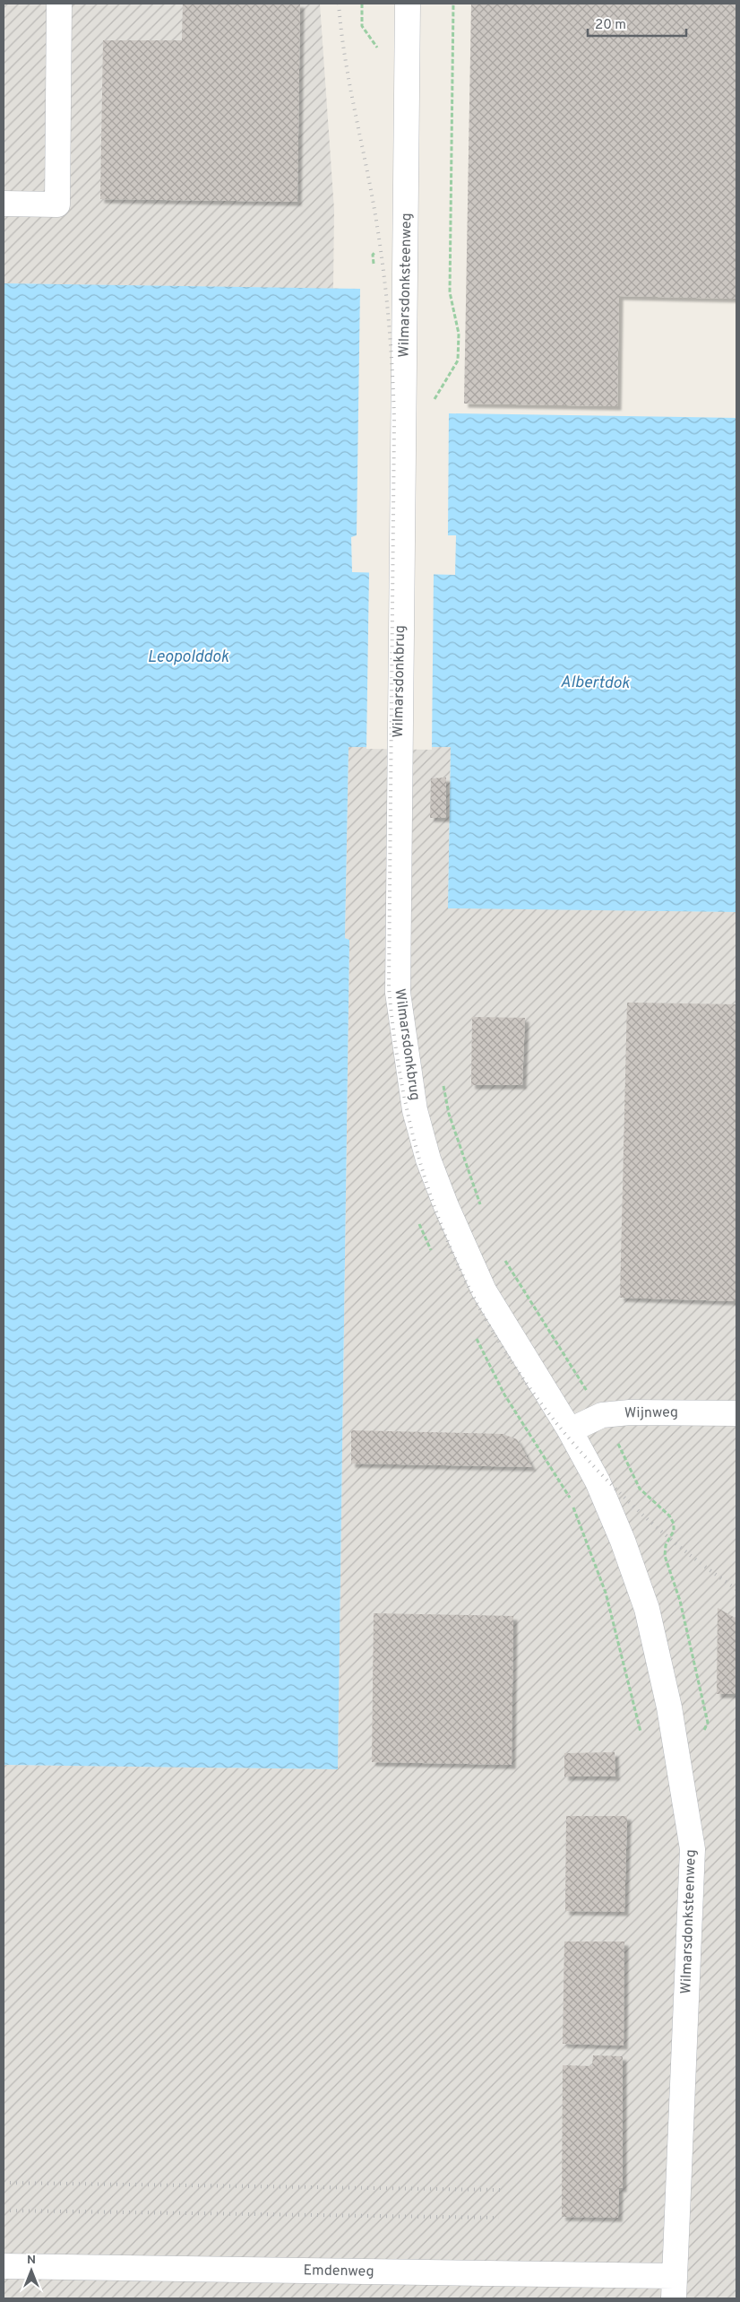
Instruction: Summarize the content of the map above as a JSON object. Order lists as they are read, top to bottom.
{
  "streets": {
    "street": [
      "Wilmarsdonksteenweg",
      "Wilmarsdonkbrug",
      "Wijnweg",
      "Emdenweg"
    ]
  },
  "crossings": [
    ["Wilmarsdonksteenweg", "Wilmarsdonkbrug"],
    ["Wilmarsdonksteenweg", "Wijnweg"],
    ["Wilmarsdonksteenweg", "Emdenweg"],
    ["Wilmarsdonkbrug", "Wijnweg"]
  ],
  "water": ["Leopolddok", "Albertdok"],
  "scale_bar": "20 m",
  "north": "top"
}
